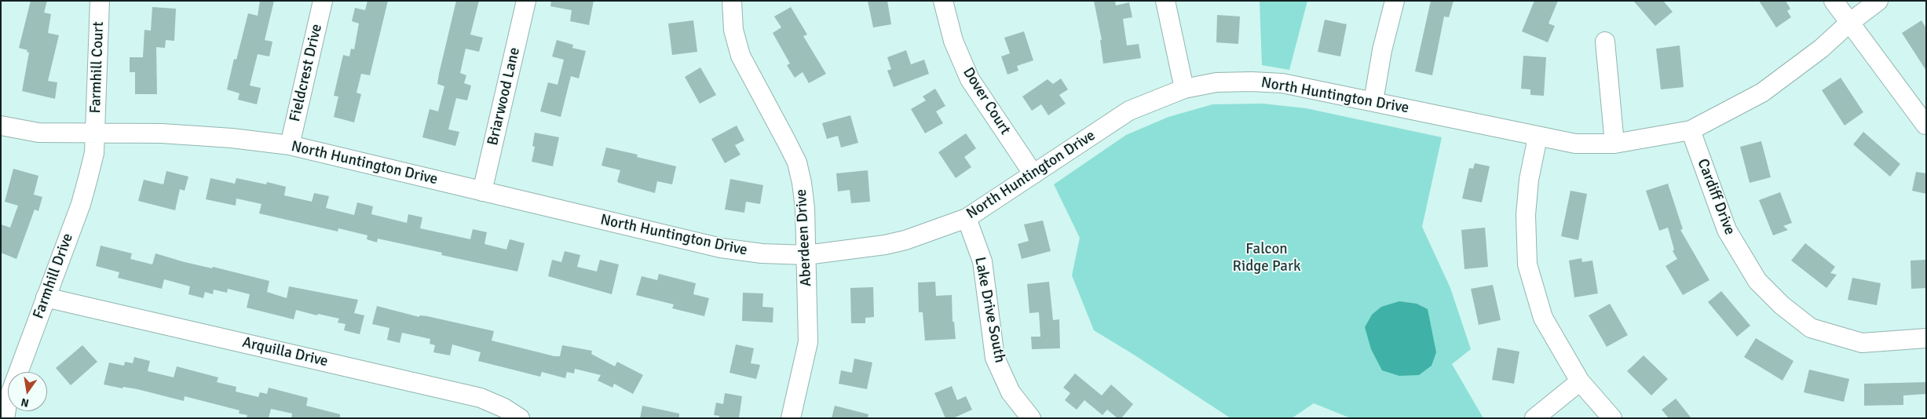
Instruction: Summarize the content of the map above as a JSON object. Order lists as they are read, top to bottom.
{
  "streets": {
    "street": [
      "Farmhill Court",
      "Fieldcrest Drive",
      "North Huntington Drive",
      "Briarwood Lane",
      "Dover Court",
      "Cardiff Drive",
      "Aberdeen Drive",
      "Farmhill Drive",
      "Lake Drive South",
      "Arquilla Drive"
    ]
  },
  "crossings": [
    ["Farmhill Court", "North Huntington Drive"],
    ["Farmhill Court", "Farmhill Drive"],
    ["Fieldcrest Drive", "North Huntington Drive"],
    ["North Huntington Drive", "Briarwood Lane"],
    ["North Huntington Drive", "Dover Court"],
    ["North Huntington Drive", "Cardiff Drive"],
    ["North Huntington Drive", "Aberdeen Drive"],
    ["North Huntington Drive", "Farmhill Drive"],
    ["North Huntington Drive", "Lake Drive South"],
    ["Farmhill Drive", "Arquilla Drive"]
  ],
  "parks": ["Falcon Ridge Park"],
  "north": "bottom"
}
